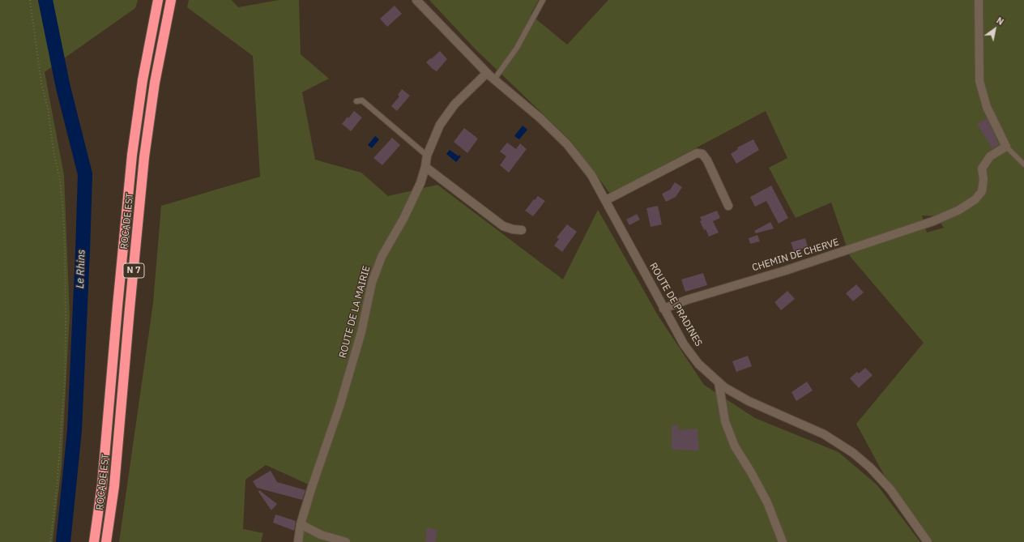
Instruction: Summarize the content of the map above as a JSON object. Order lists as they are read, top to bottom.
{
  "streets": {
    "highway": ["ROCADE EST", "N 7"],
    "street": ["CHEMIN DE CHERVE", "ROUTE DE PRADINES", "ROUTE DE LA MAIRIE"]
  },
  "crossings": [
    ["CHEMIN DE CHERVE", "ROUTE DE PRADINES"],
    ["ROUTE DE PRADINES", "ROUTE DE LA MAIRIE"]
  ],
  "water": ["Le Rhins"],
  "north": "top right"
}
